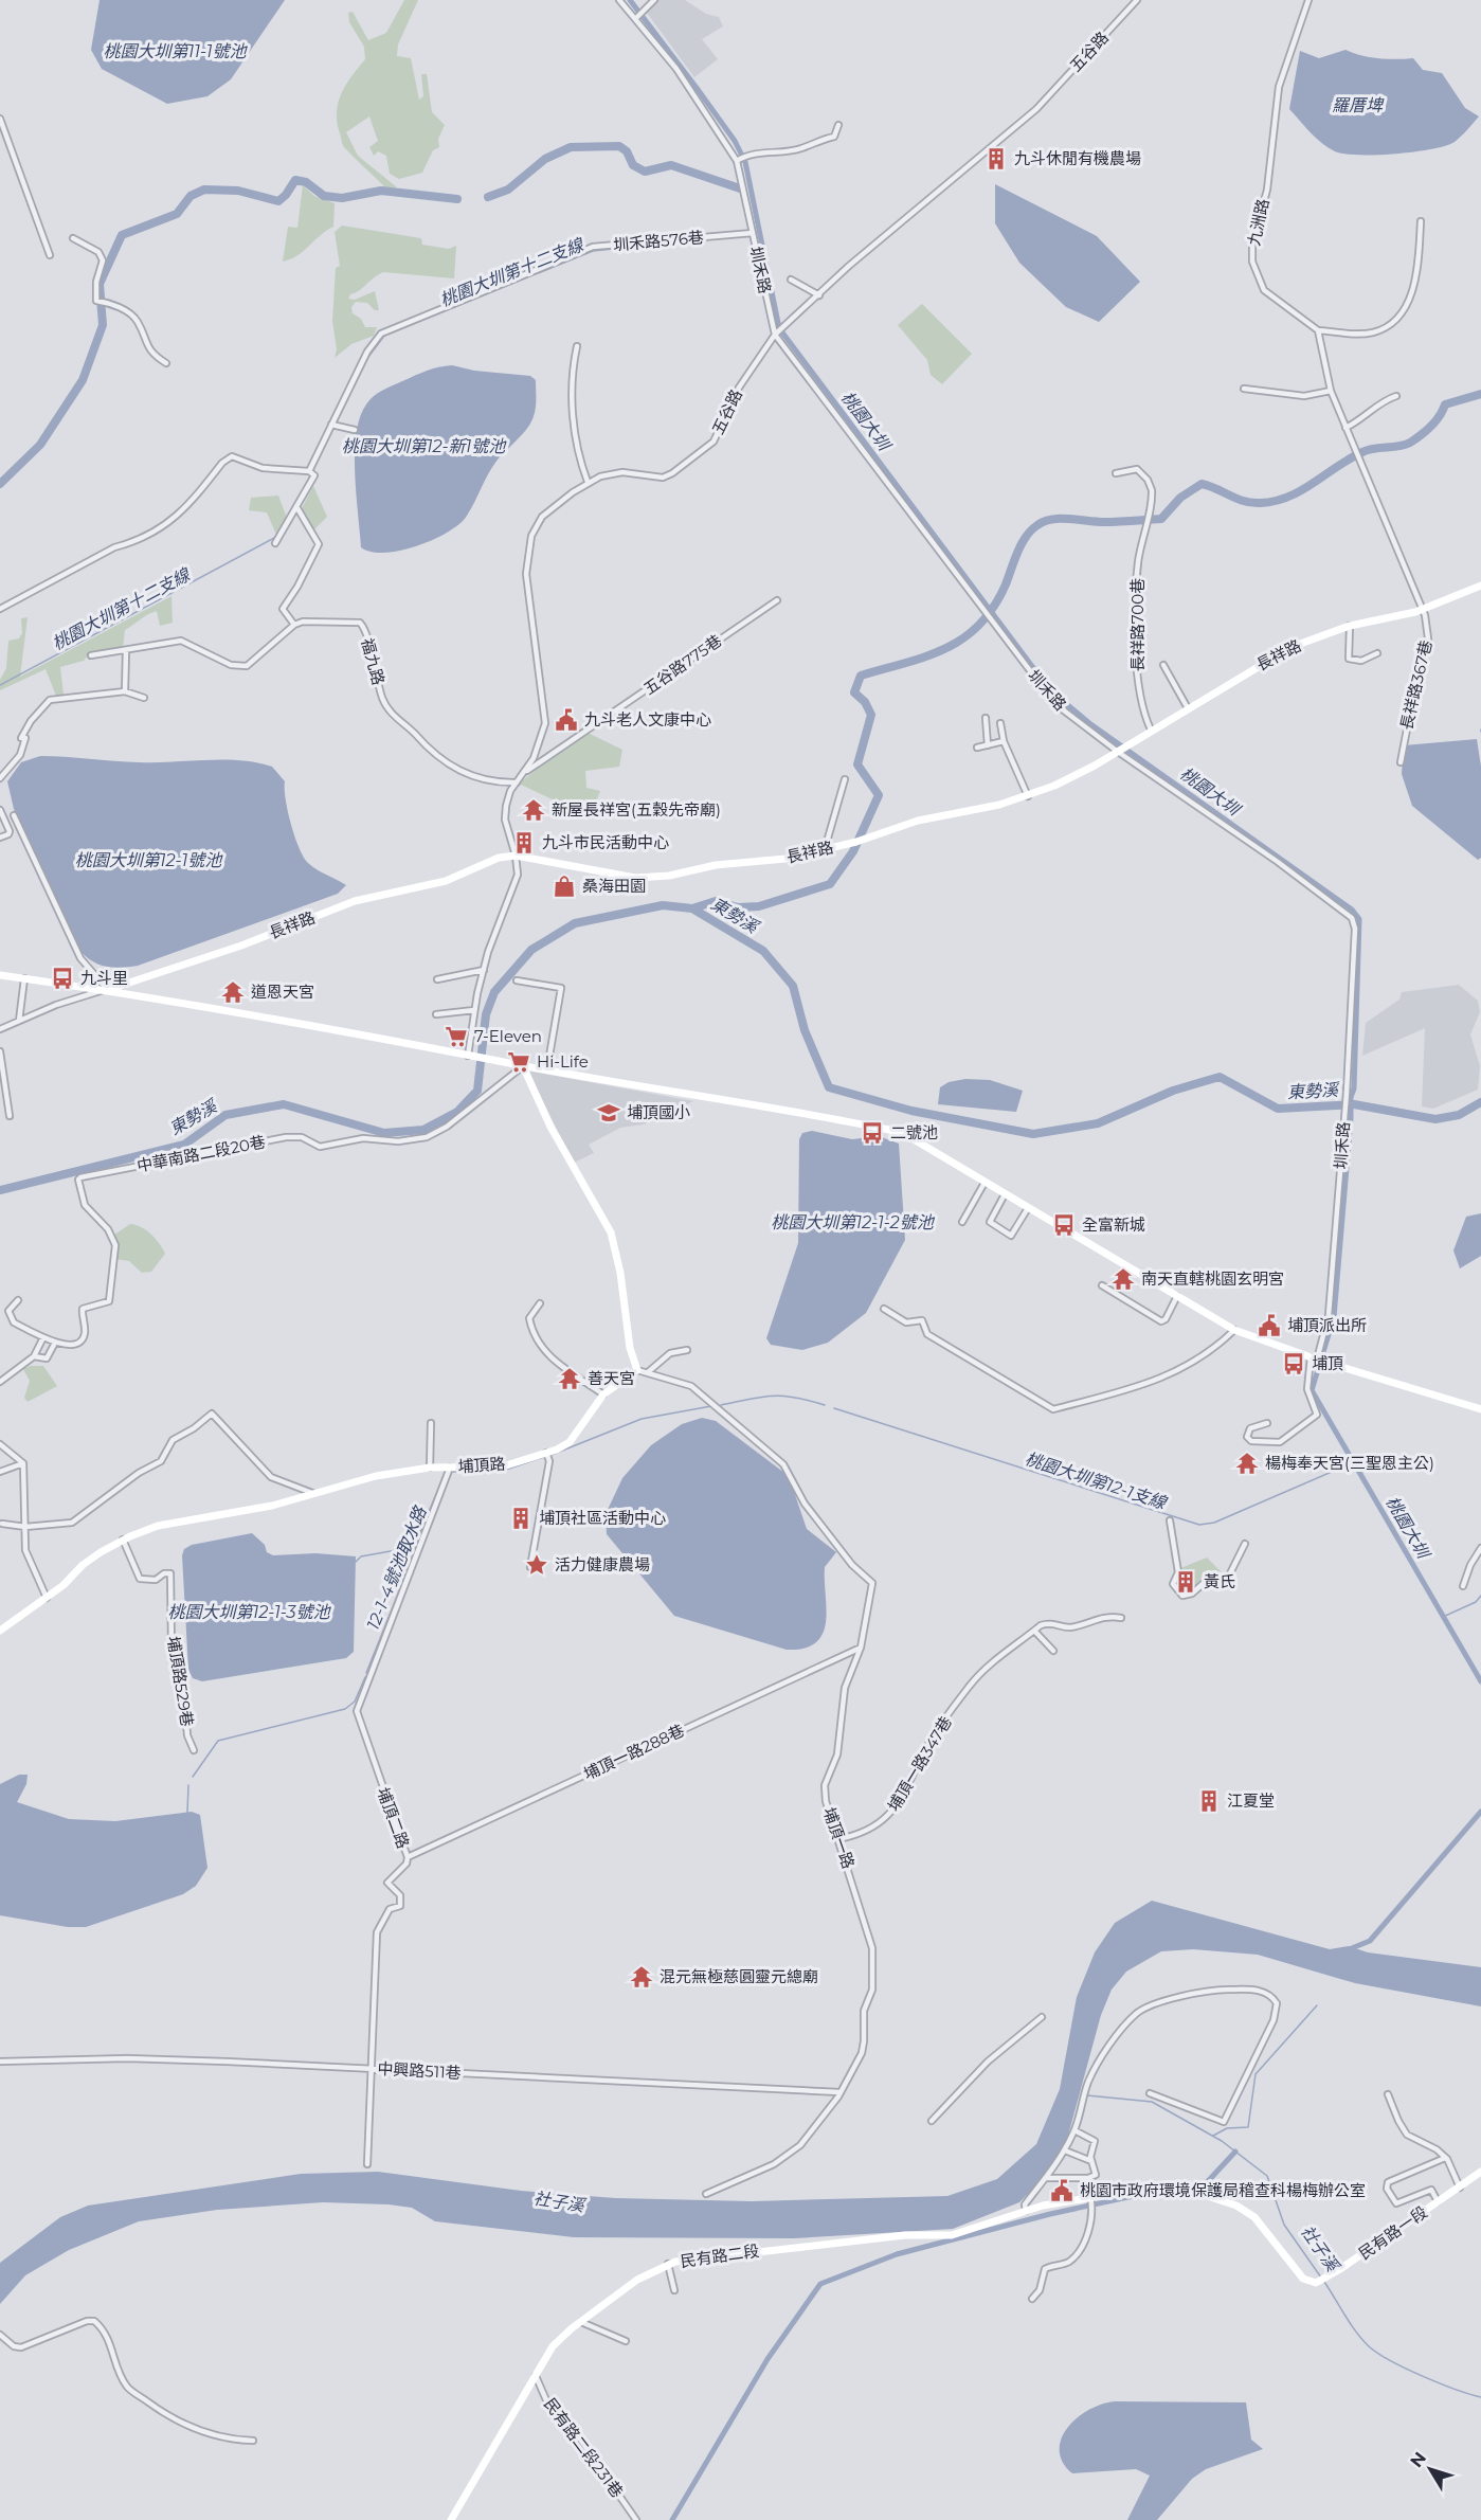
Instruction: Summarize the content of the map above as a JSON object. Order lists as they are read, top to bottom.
{
  "streets": {
    "street": [
      "五谷路",
      "九洲路",
      "圳禾路576巷",
      "圳禾路",
      "長祥路700巷",
      "長祥路",
      "福九路",
      "五谷路775巷",
      "長祥路367巷",
      "中華南路二段20巷",
      "埔頂路",
      "埔頂路529巷",
      "埔頂一路288巷",
      "埔頂一路347巷",
      "埔頂二路",
      "埔頂一路",
      "中興路511巷",
      "民有路一段",
      "民有路二段",
      "民有路二段231巷"
    ]
  },
  "crossings": [
    ["五谷路", "圳禾路"],
    ["五谷路", "長祥路"],
    ["五谷路", "福九路"],
    ["五谷路", "五谷路775巷"],
    ["圳禾路576巷", "圳禾路"],
    ["圳禾路", "長祥路"],
    ["長祥路700巷", "長祥路"],
    ["長祥路", "長祥路367巷"],
    ["埔頂路", "埔頂路529巷"],
    ["埔頂路", "埔頂二路"],
    ["埔頂路", "埔頂一路"],
    ["埔頂一路288巷", "埔頂二路"],
    ["埔頂一路288巷", "埔頂一路"],
    ["埔頂一路347巷", "埔頂一路"],
    ["埔頂二路", "中興路511巷"],
    ["埔頂一路", "中興路511巷"],
    ["民有路一段", "民有路二段"],
    ["民有路二段", "民有路二段231巷"]
  ],
  "water": [
    "桃園大圳第11-1號池",
    "羅厝埤",
    "桃園大圳第十二支線",
    "桃園大圳",
    "桃園大圳第12-新1號池",
    "桃園大圳第12-1號池",
    "東勢溪",
    "桃園大圳第12-1-2號池",
    "桃園大圳第12-1支線",
    "12-1-4號池取水路",
    "桃園大圳第12-1-3號池",
    "社子溪"
  ],
  "places": {
    "building": [
      "九斗休閒有機農場",
      "九斗市民活動中心",
      "埔頂社區活動中心",
      "黃氏",
      "江夏堂"
    ],
    "public building": ["九斗老人文康中心", "埔頂派出所", "桃園市政府環境保護局稽查科楊梅辦公室"],
    "temple": [
      "新屋長祥宮(五穀先帝廟)",
      "道恩天宮",
      "南天直轄桃園玄明宮",
      "善天宮",
      "楊梅奉天宮(三聖恩主公)",
      "混元無極慈圓靈元總廟"
    ],
    "shop": ["桑海田園"],
    "bus stop": [
      "九斗里",
      "二號池",
      "全富新城",
      "埔頂"
    ],
    "supermarket": ["7-Eleven", "Hi-Life"],
    "school or university": ["埔頂國小"],
    "place": ["活力健康農場"]
  },
  "north": "top left"
}
